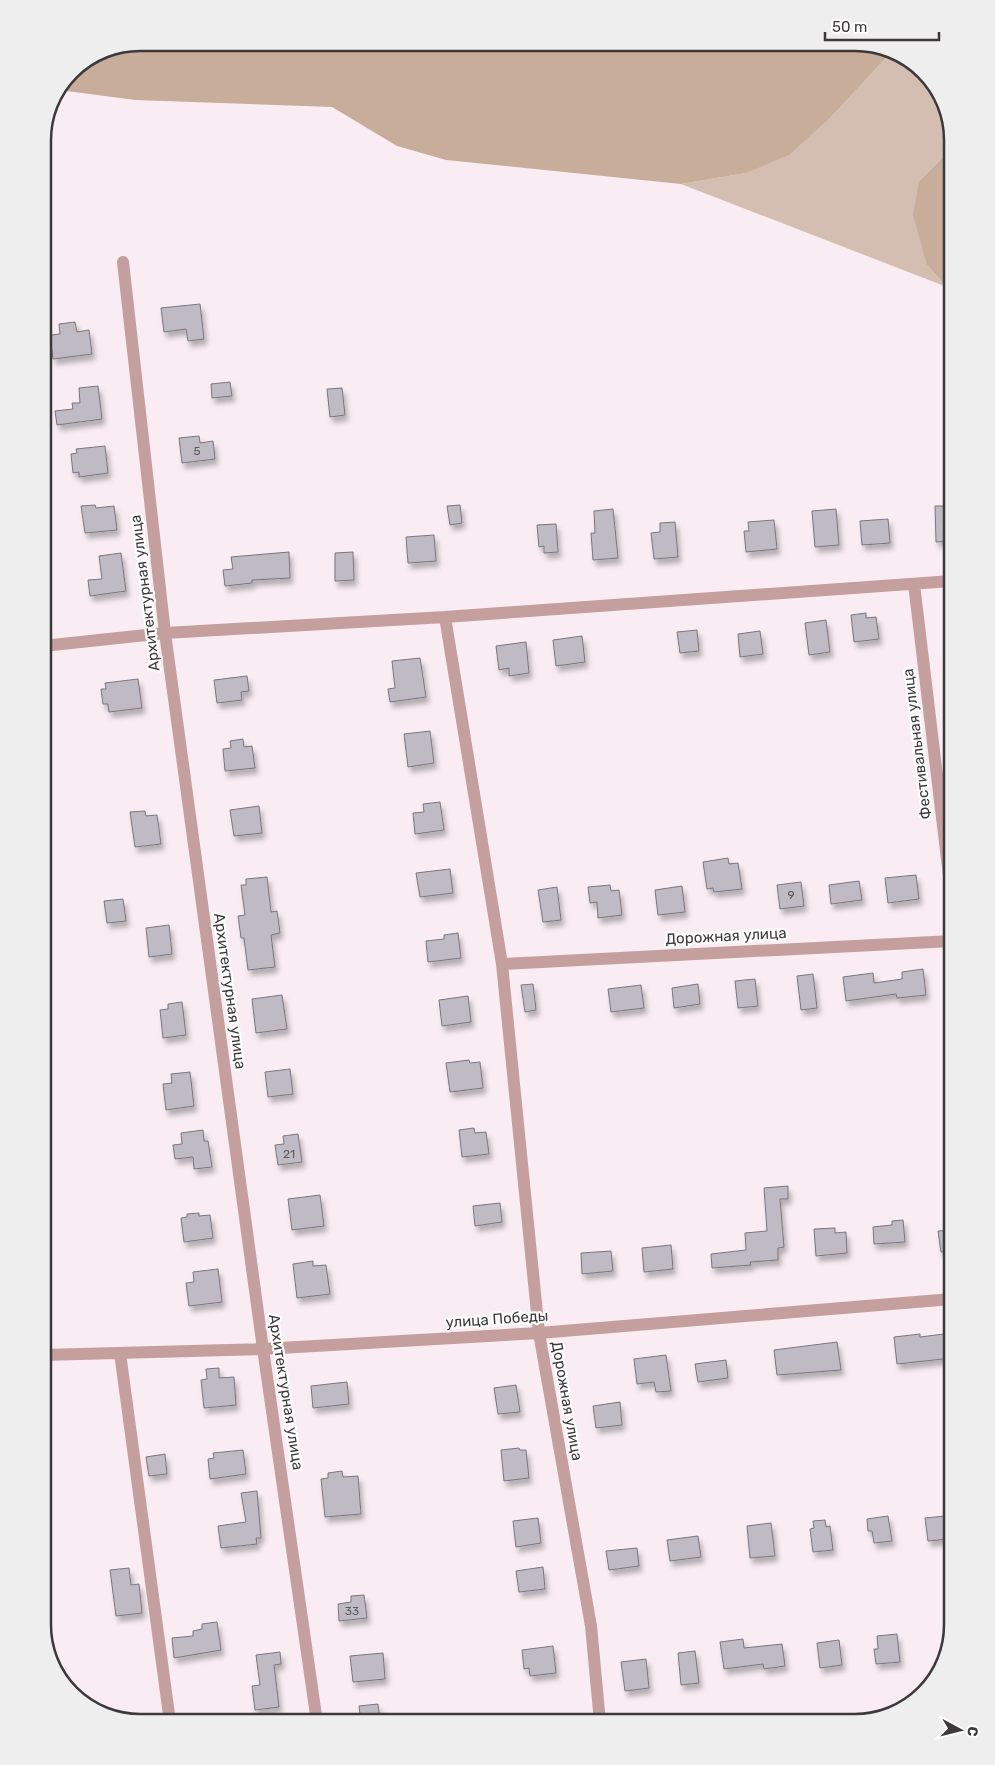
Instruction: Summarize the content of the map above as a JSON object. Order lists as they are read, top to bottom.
{
  "streets": {
    "street": [
      "Архитектурная улица",
      "Фестивальная улица",
      "Дорожная улица",
      "улица Победы"
    ]
  },
  "crossings": [
    ["Архитектурная улица", "улица Победы"],
    ["Дорожная улица", "улица Победы"]
  ],
  "house_numbers": [
    "5",
    "9",
    "21",
    "33"
  ],
  "scale_bar": "50 m",
  "north": "right"
}
